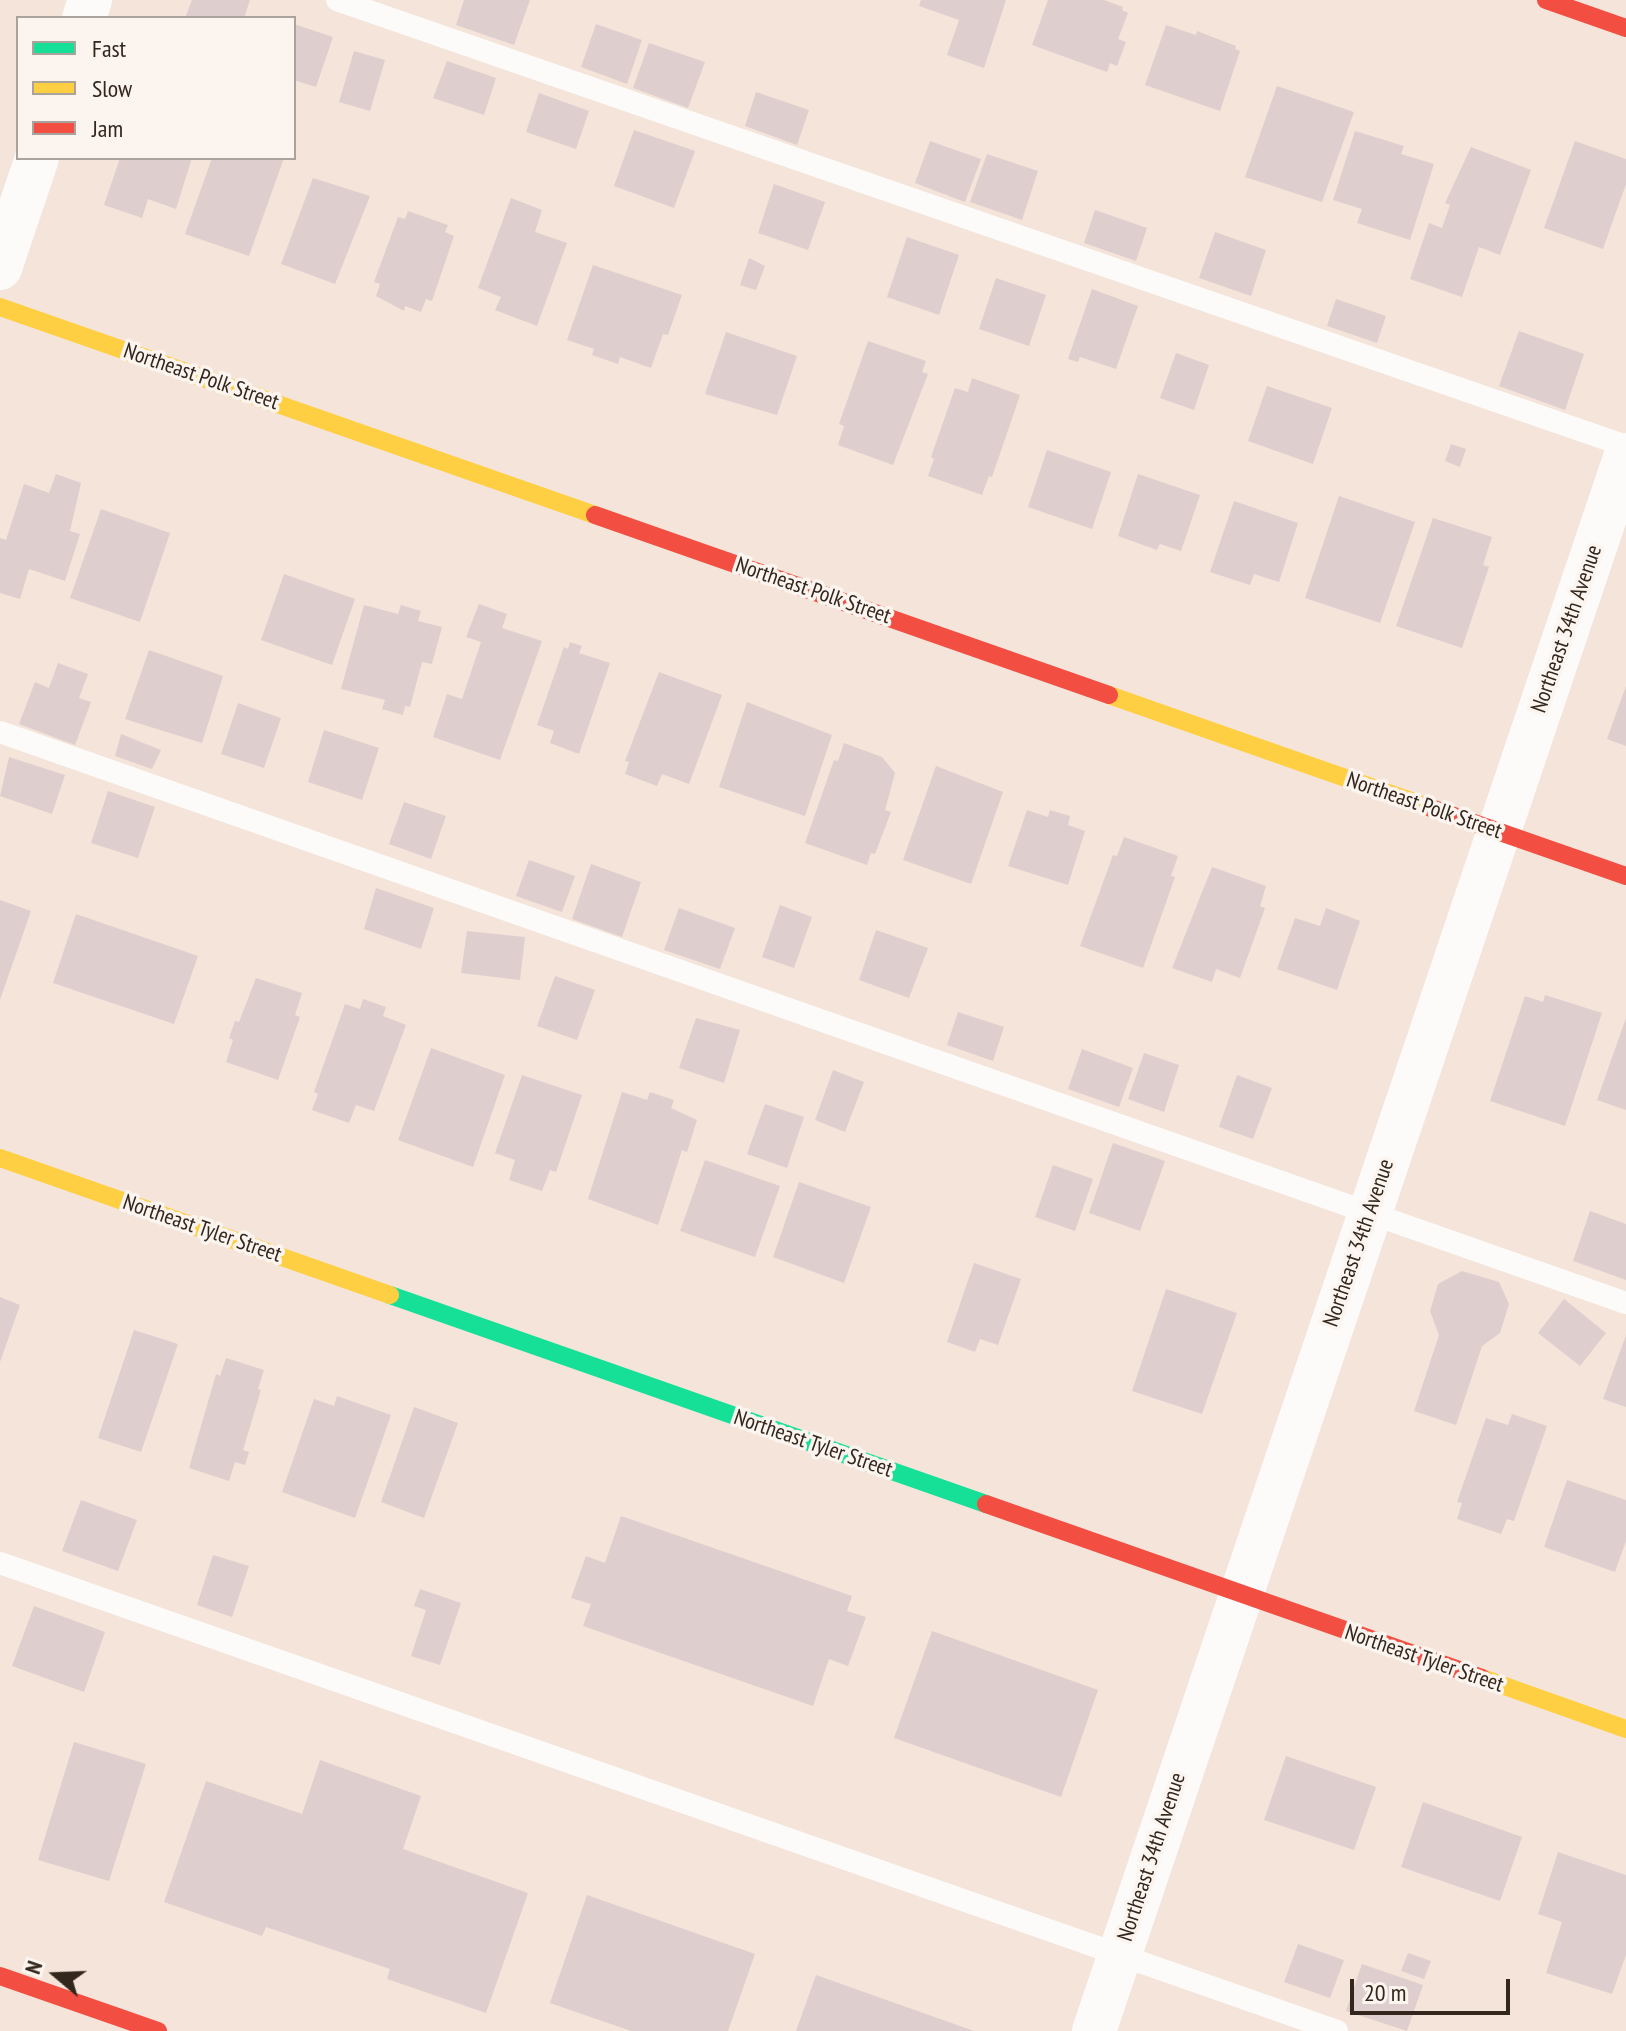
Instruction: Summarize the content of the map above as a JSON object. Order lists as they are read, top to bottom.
{
  "streets": {
    "street": ["Northeast Polk Street", "Northeast 34th Avenue", "Northeast Tyler Street"]
  },
  "crossings": [
    ["Northeast Polk Street", "Northeast 34th Avenue"],
    ["Northeast 34th Avenue", "Northeast Tyler Street"]
  ],
  "legend": ["Fast", "Slow", "Jam"],
  "scale_bar": "20 m",
  "north": "left"
}
